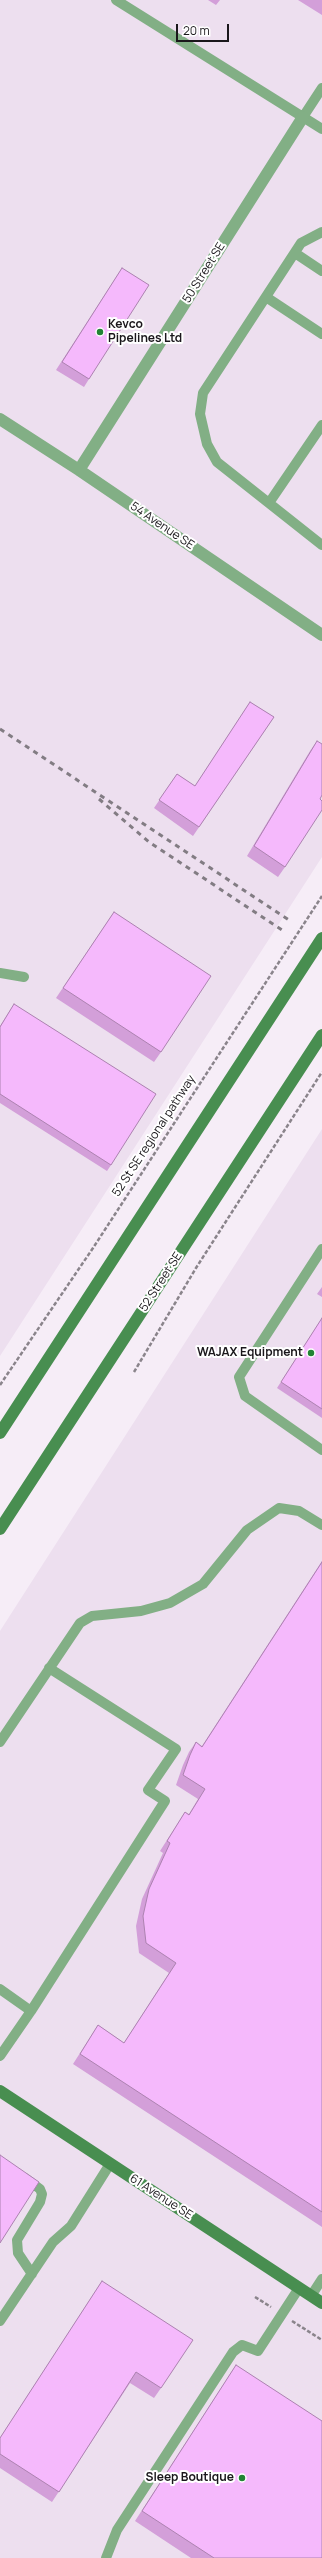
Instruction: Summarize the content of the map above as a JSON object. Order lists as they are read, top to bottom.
{
  "streets": {
    "main road": ["52 Street SE", "61 Avenue SE"],
    "street": ["50 Street SE", "54 Avenue SE"],
    "path": ["52 St SE regional pathway"]
  },
  "crossings": [
    ["50 Street SE", "54 Avenue SE"]
  ],
  "places": ["Kevco Pipelines Ltd", "WAJAX Equipment", "Sleep Boutique"],
  "scale_bar": "20 m"
}
